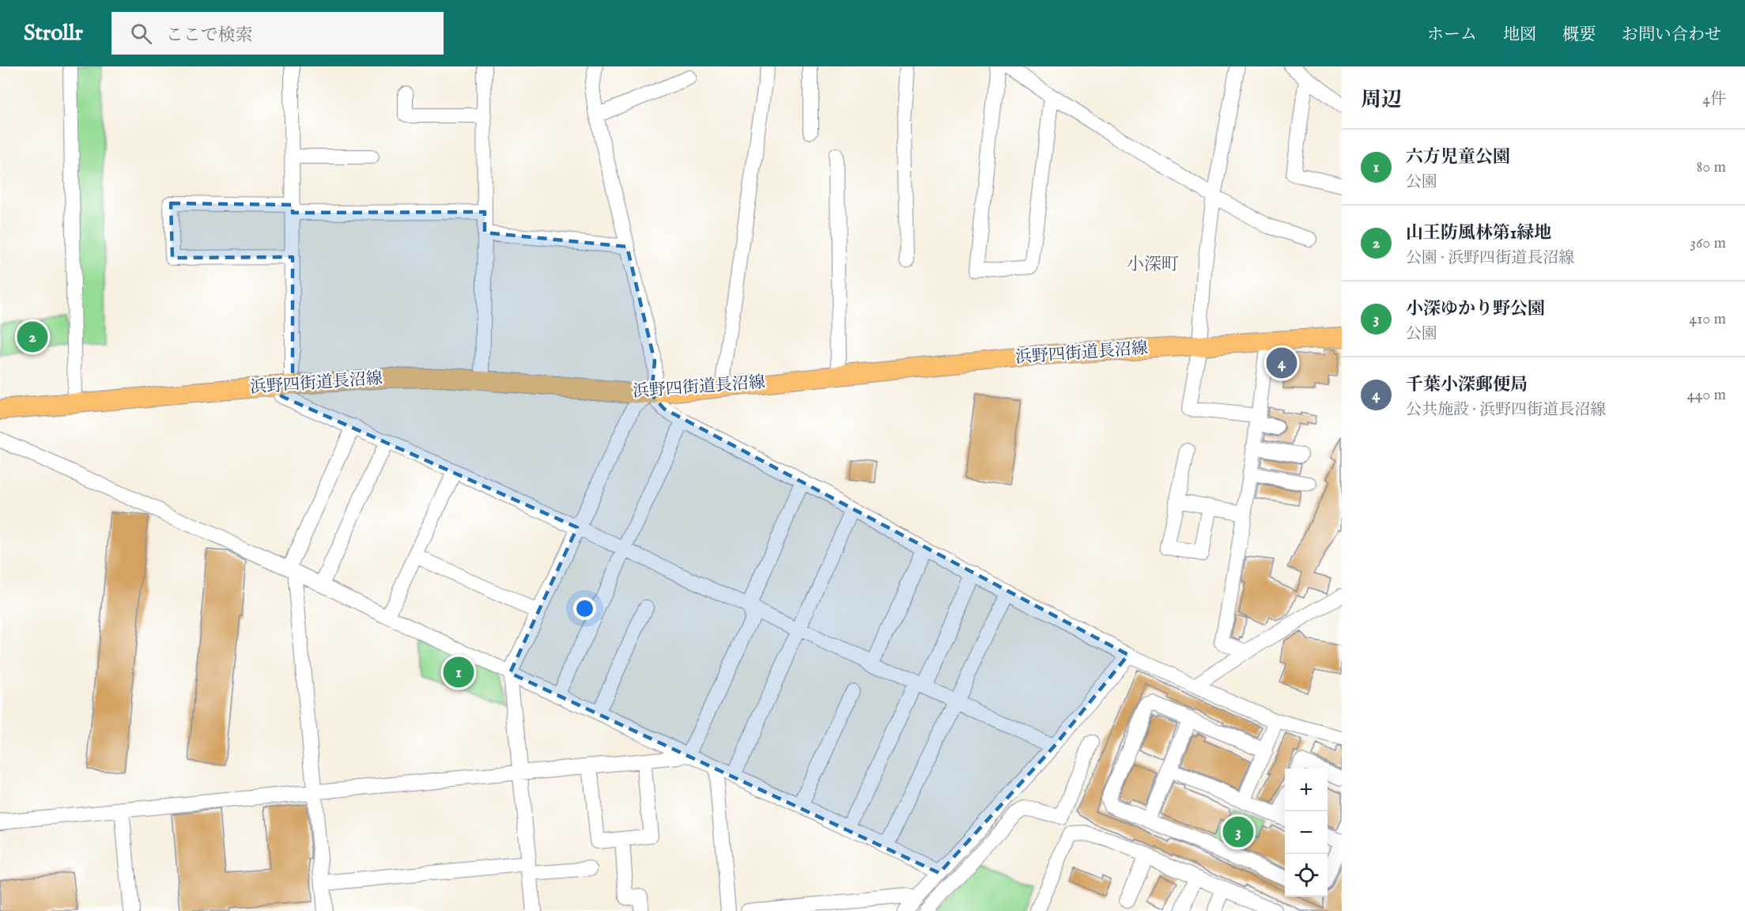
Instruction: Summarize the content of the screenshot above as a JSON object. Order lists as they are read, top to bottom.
{
  "streets": {
    "main road": ["浜野四街道長沼線"]
  },
  "districts": ["小深町"],
  "page": {
    "header": "Strollr",
    "search": "ここで検索",
    "nav": [
      "ホーム",
      "地図",
      "概要",
      "お問い合わせ"
    ],
    "heading": ["周辺", "4件"],
    "list": [
      {
        "mark": "1",
        "name": "六方児童公園",
        "note": "公園",
        "value": "80 m"
      },
      {
        "mark": "2",
        "name": "山王防風林第1緑地",
        "note": "公園 · 浜野四街道長沼線",
        "value": "360 m"
      },
      {
        "mark": "3",
        "name": "小深ゆかり野公園",
        "note": "公園",
        "value": "410 m"
      },
      {
        "mark": "4",
        "name": "千葉小深郵便局",
        "note": "公共施設 · 浜野四街道長沼線",
        "value": "440 m"
      }
    ],
    "pins": [
      "2",
      "4",
      "1",
      "3"
    ],
    "map_buttons": ["+", "−"]
  }
}
